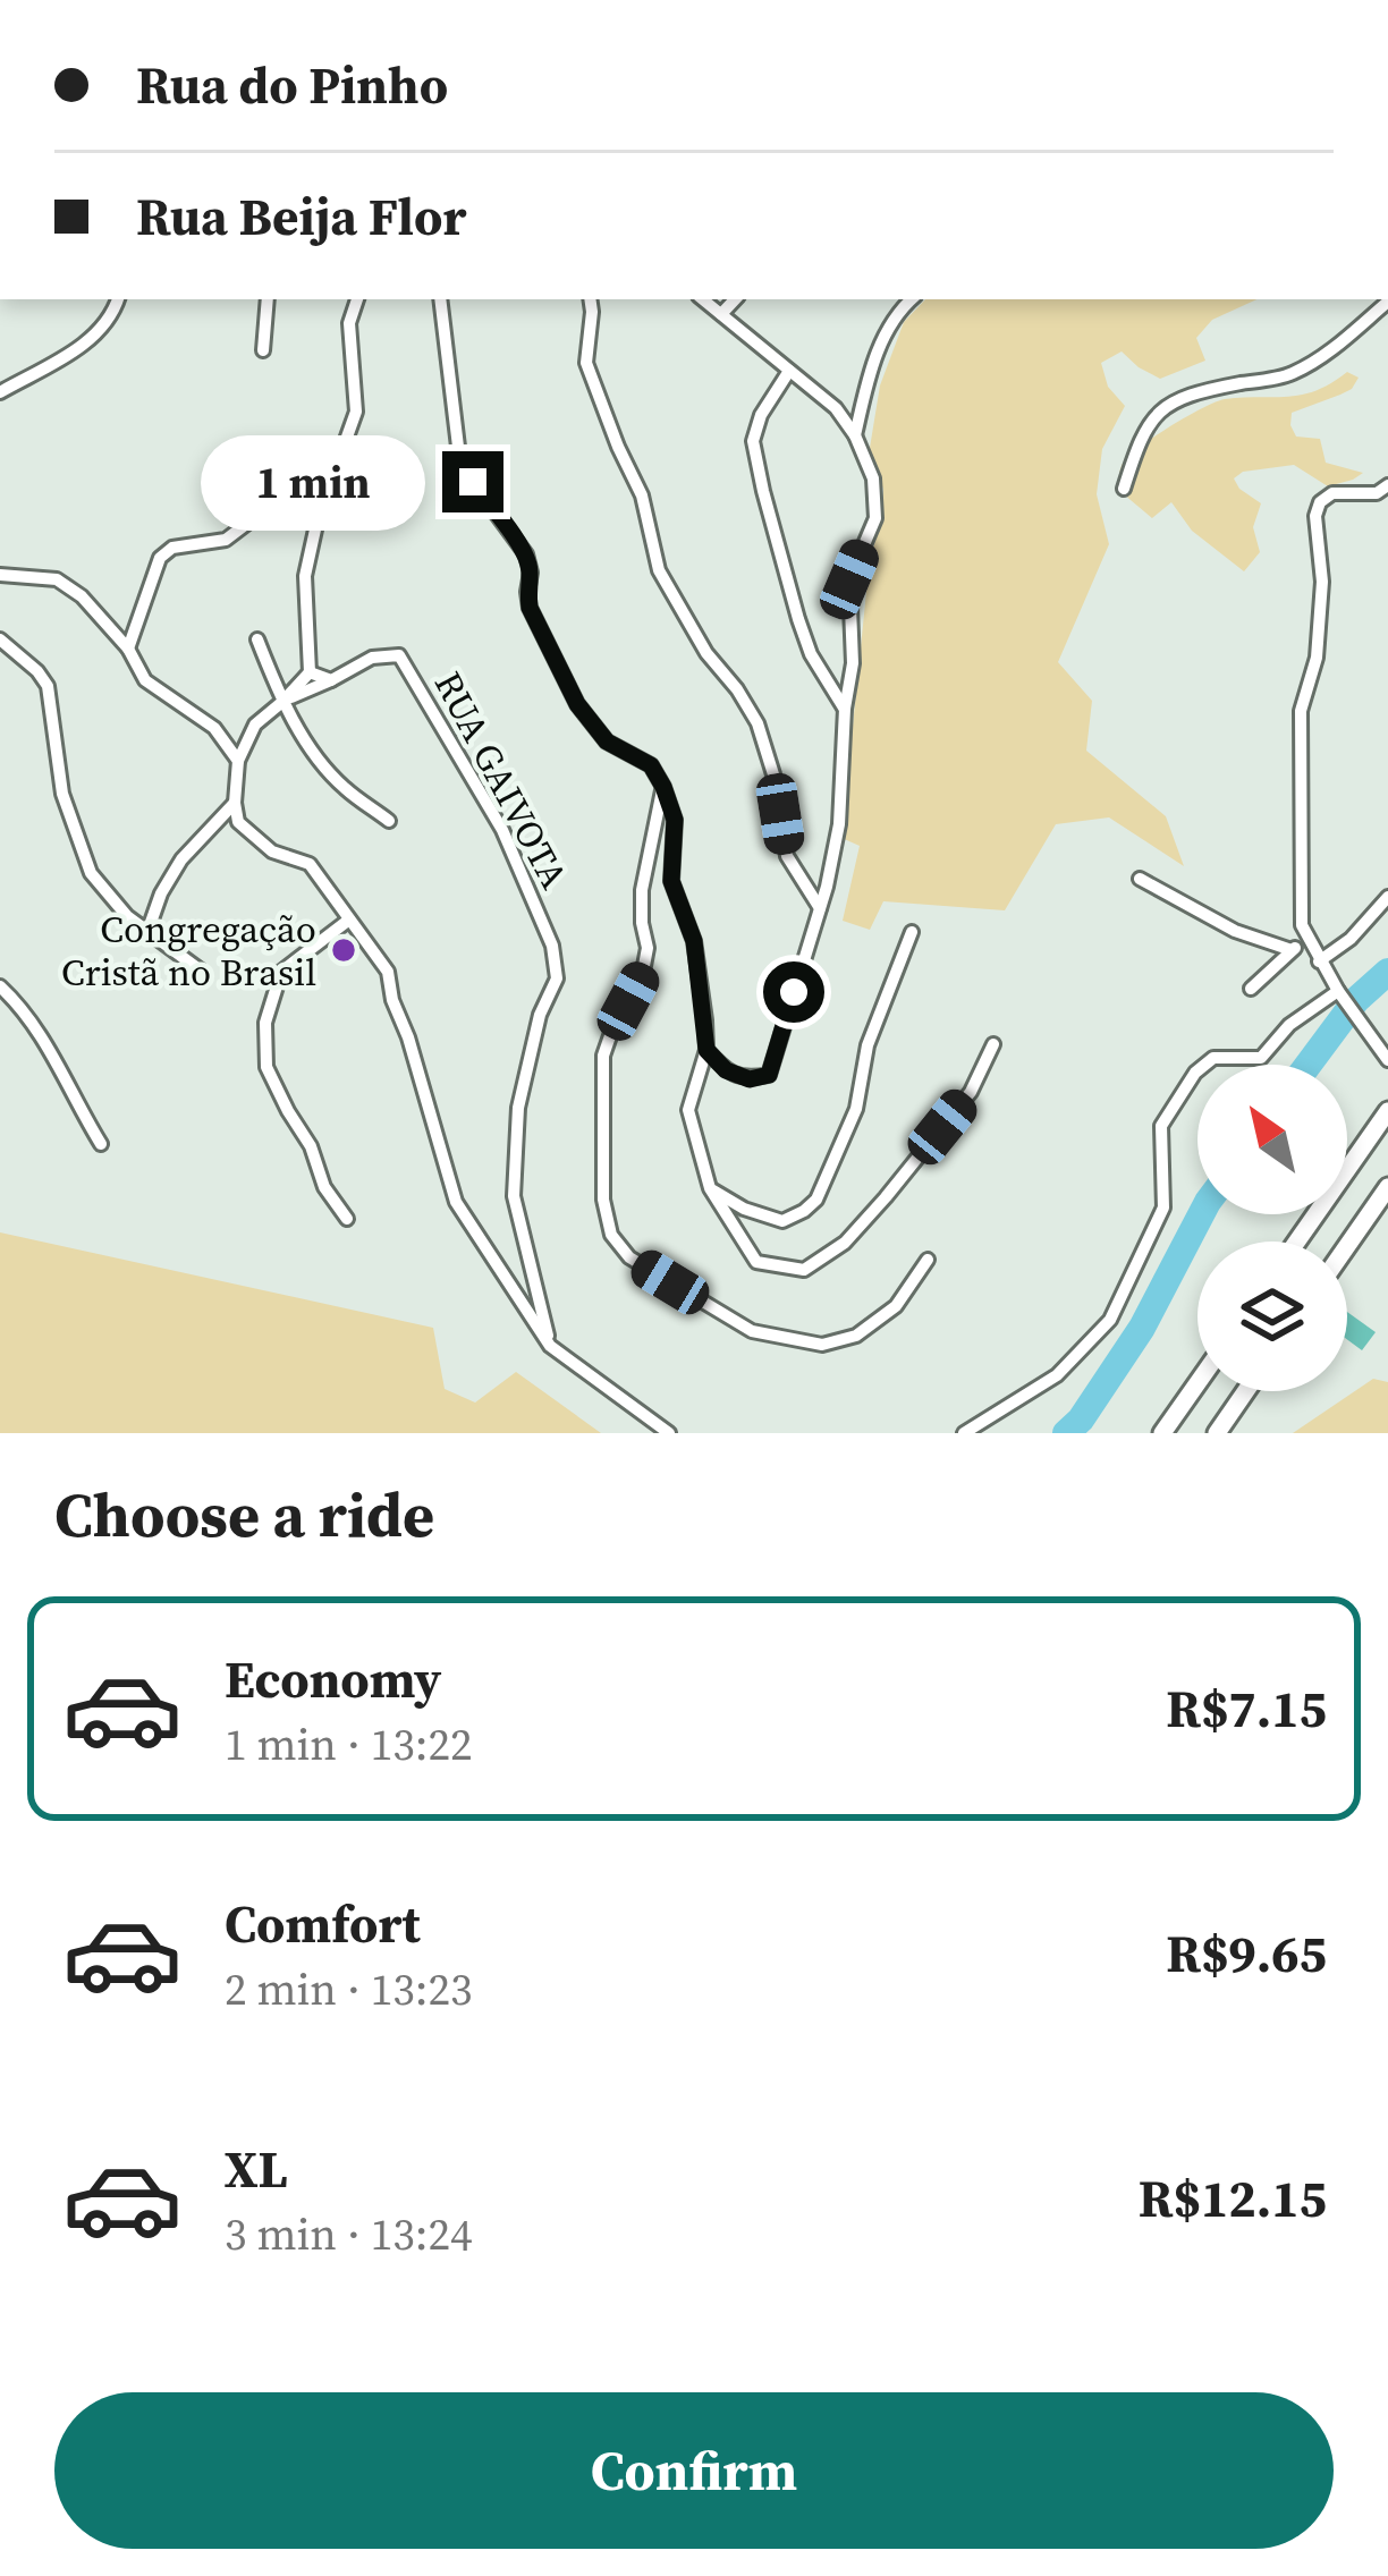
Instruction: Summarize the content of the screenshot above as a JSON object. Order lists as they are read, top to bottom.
{
  "streets": {
    "street": ["RUA GAIVOTA"]
  },
  "places": ["Congregação Cristã no Brasil"],
  "north": "top left",
  "page": {
    "banner": ["Rua do Pinho", "Rua Beija Flor"],
    "bubble": "1 min",
    "heading": "Choose a ride",
    "list": [
      {
        "name": "Economy",
        "note": "1 min · 13:22",
        "value": "R$7.15"
      },
      {
        "name": "Comfort",
        "note": "2 min · 13:23",
        "value": "R$9.65"
      },
      {
        "name": "XL",
        "note": "3 min · 13:24",
        "value": "R$12.15"
      }
    ],
    "buttons": "Confirm"
  }
}
